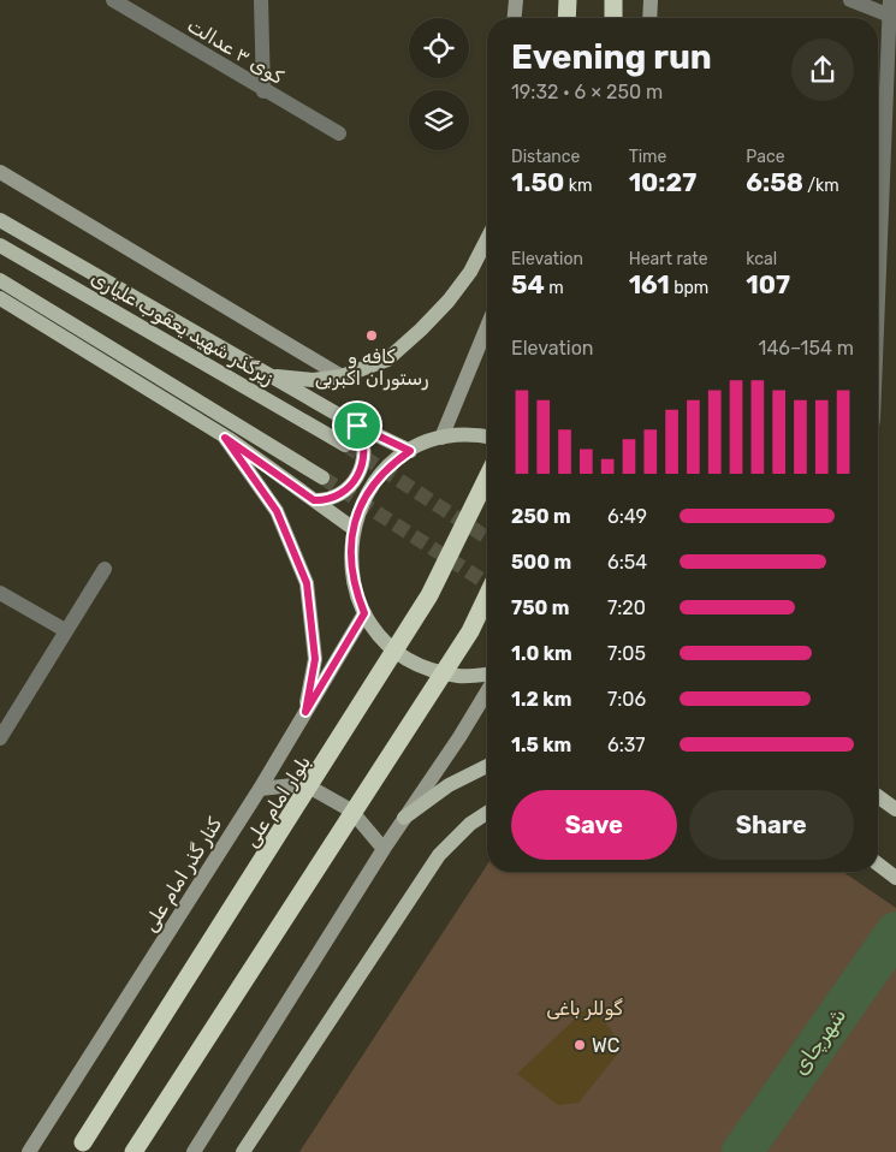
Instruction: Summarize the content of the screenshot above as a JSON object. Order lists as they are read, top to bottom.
{
  "streets": {
    "highway": ["بلوار امام علی"],
    "main road": ["زیرگذر شهید یعقوب علیاری", "کنار گذر امام علی"],
    "street": ["کوی ۳ عدالت"]
  },
  "water": ["شهرچای"],
  "parks": ["گوللر باغی"],
  "places": ["کافه و رستوران اکبربی", "WC"],
  "page": {
    "heading": ["Evening run", "19:32 · 6 × 250 m"],
    "stats": [
      ["Distance", "1.50 km"],
      ["Time", "10:27"],
      ["Pace", "6:58 /km"],
      ["Elevation", "54 m"],
      ["Heart rate", "161 bpm"],
      ["kcal", "107"]
    ],
    "chart": ["Elevation", "146–154 m"],
    "list": [
      {
        "name": "250 m",
        "note": "6:49"
      },
      {
        "name": "500 m",
        "note": "6:54"
      },
      {
        "name": "750 m",
        "note": "7:20"
      },
      {
        "name": "1.0 km",
        "note": "7:05"
      },
      {
        "name": "1.2 km",
        "note": "7:06"
      },
      {
        "name": "1.5 km",
        "note": "6:37"
      }
    ],
    "buttons": ["Save", "Share"]
  }
}
